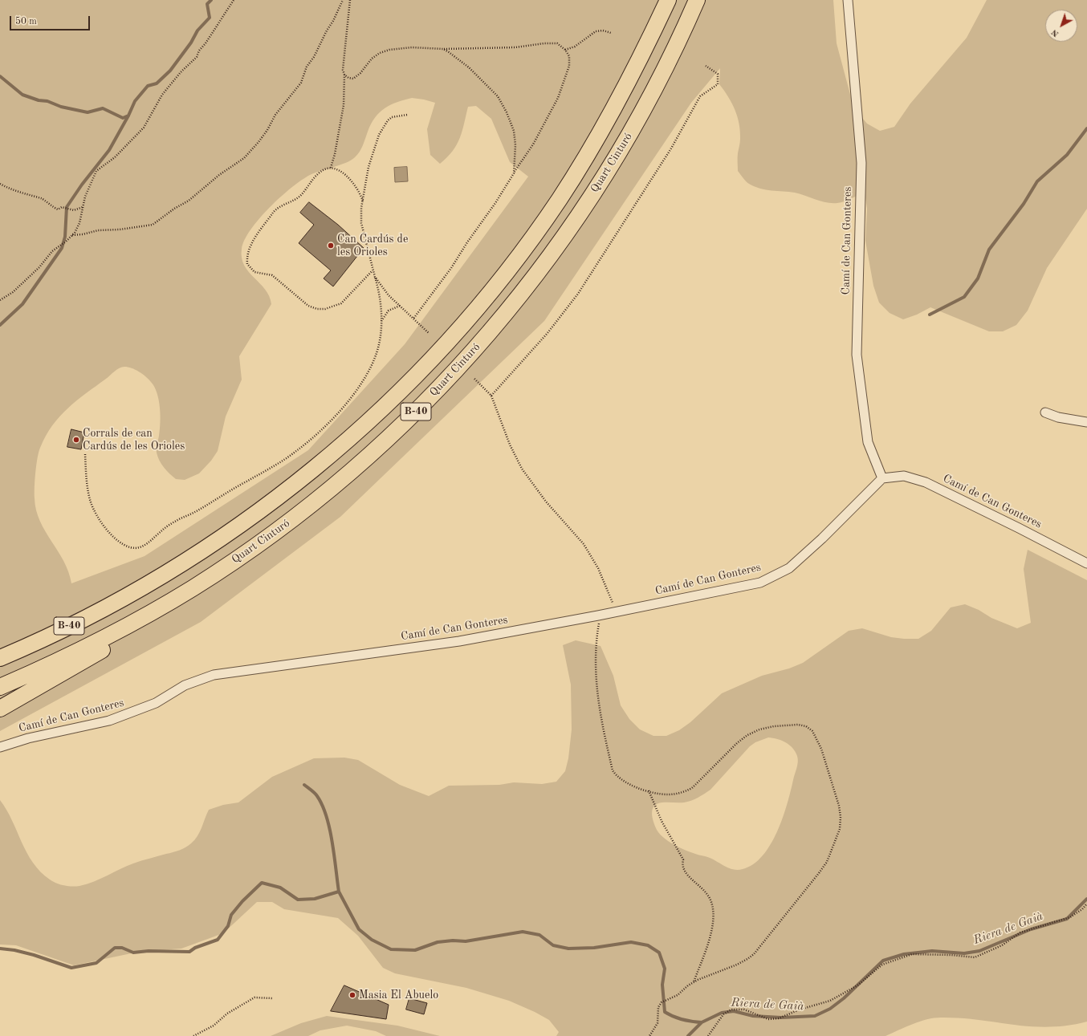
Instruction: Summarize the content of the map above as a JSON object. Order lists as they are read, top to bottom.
{
  "streets": {
    "highway": ["Quart Cinturó", "B-40"],
    "street": ["Camí de Can Gonteres"]
  },
  "water": ["Riera de Gaià"],
  "places": ["Can Cardús de les Orioles", "Corrals de can Cardús de les Orioles", "Masia El Abuelo"],
  "scale_bar": "50 m",
  "north": "bottom left"
}
